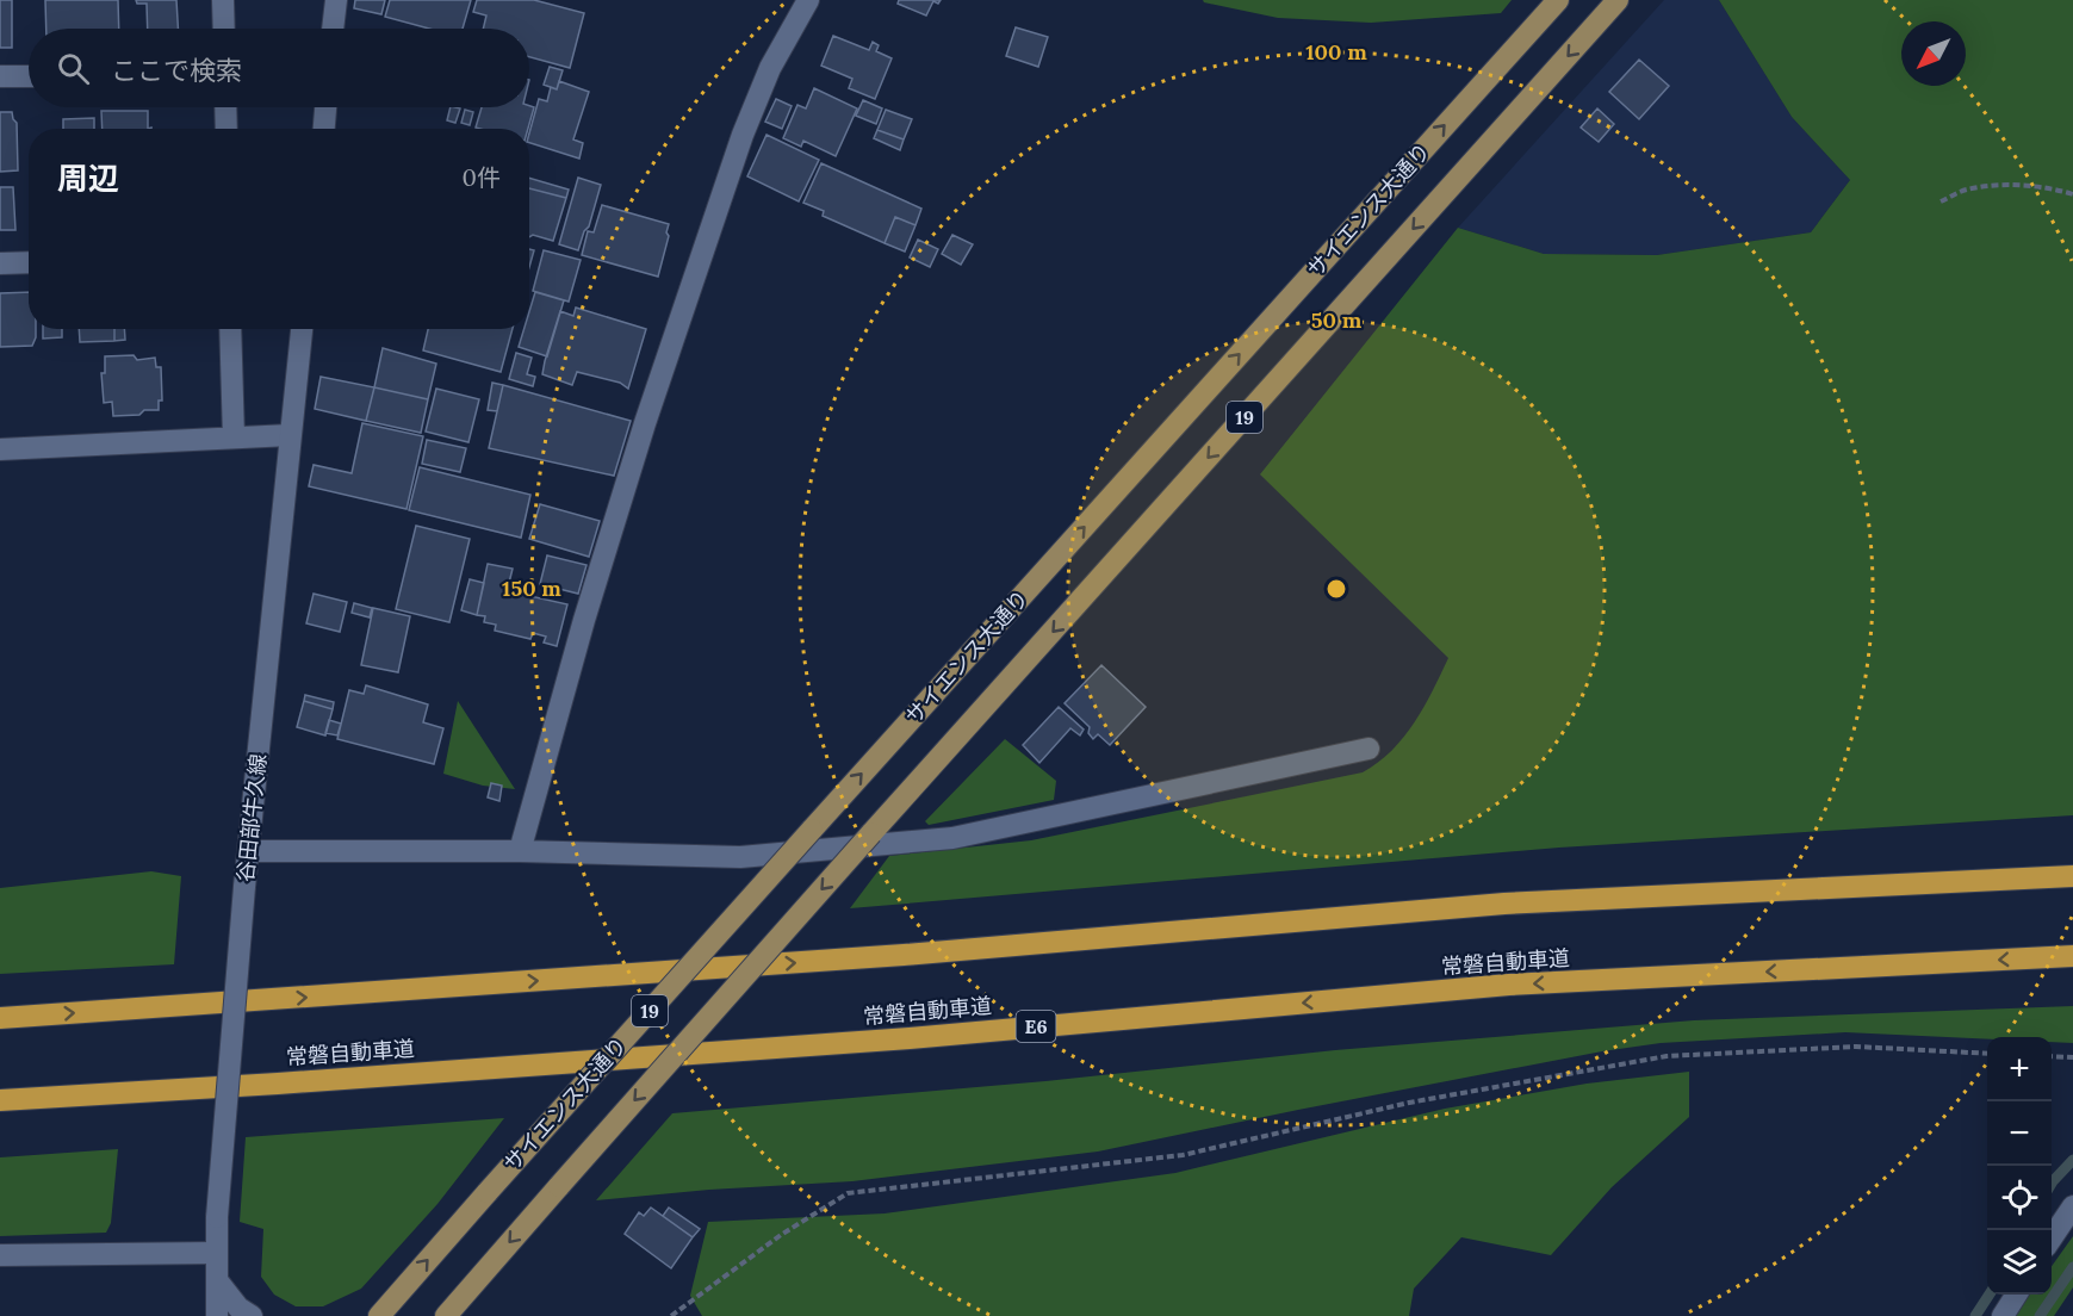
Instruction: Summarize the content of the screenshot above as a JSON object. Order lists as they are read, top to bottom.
{
  "streets": {
    "highway": ["常磐自動車道", "E6"],
    "main road": ["サイエンス大通り", "19"],
    "street": ["谷田部牛久線"]
  },
  "north": "bottom left",
  "page": {
    "search": "ここで検索",
    "heading": ["周辺", "0件"],
    "map_buttons": ["+", "−"]
  },
  "rings": ["100 m", "50 m", "150 m"]
}
